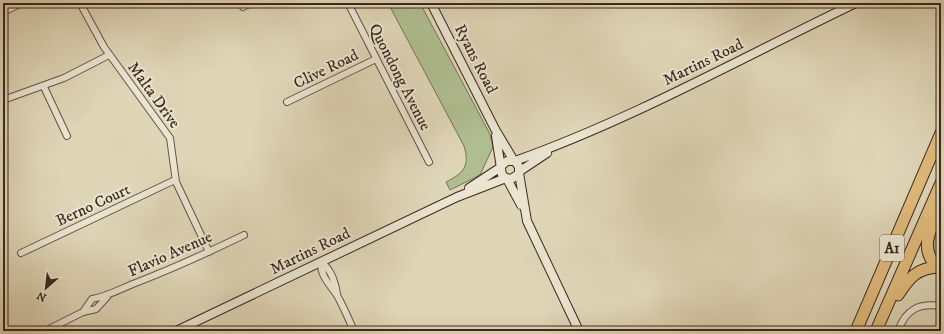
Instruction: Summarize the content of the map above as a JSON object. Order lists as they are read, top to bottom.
{
  "streets": {
    "highway": ["A1"],
    "street": [
      "Ryans Road",
      "Martins Road",
      "Clive Road",
      "Quondong Avenue",
      "Malta Drive",
      "Berno Court",
      "Flavio Avenue"
    ]
  },
  "crossings": [
    ["Ryans Road", "Martins Road"],
    ["Clive Road", "Quondong Avenue"],
    ["Malta Drive", "Berno Court"],
    ["Malta Drive", "Flavio Avenue"]
  ],
  "north": "bottom left"
}
